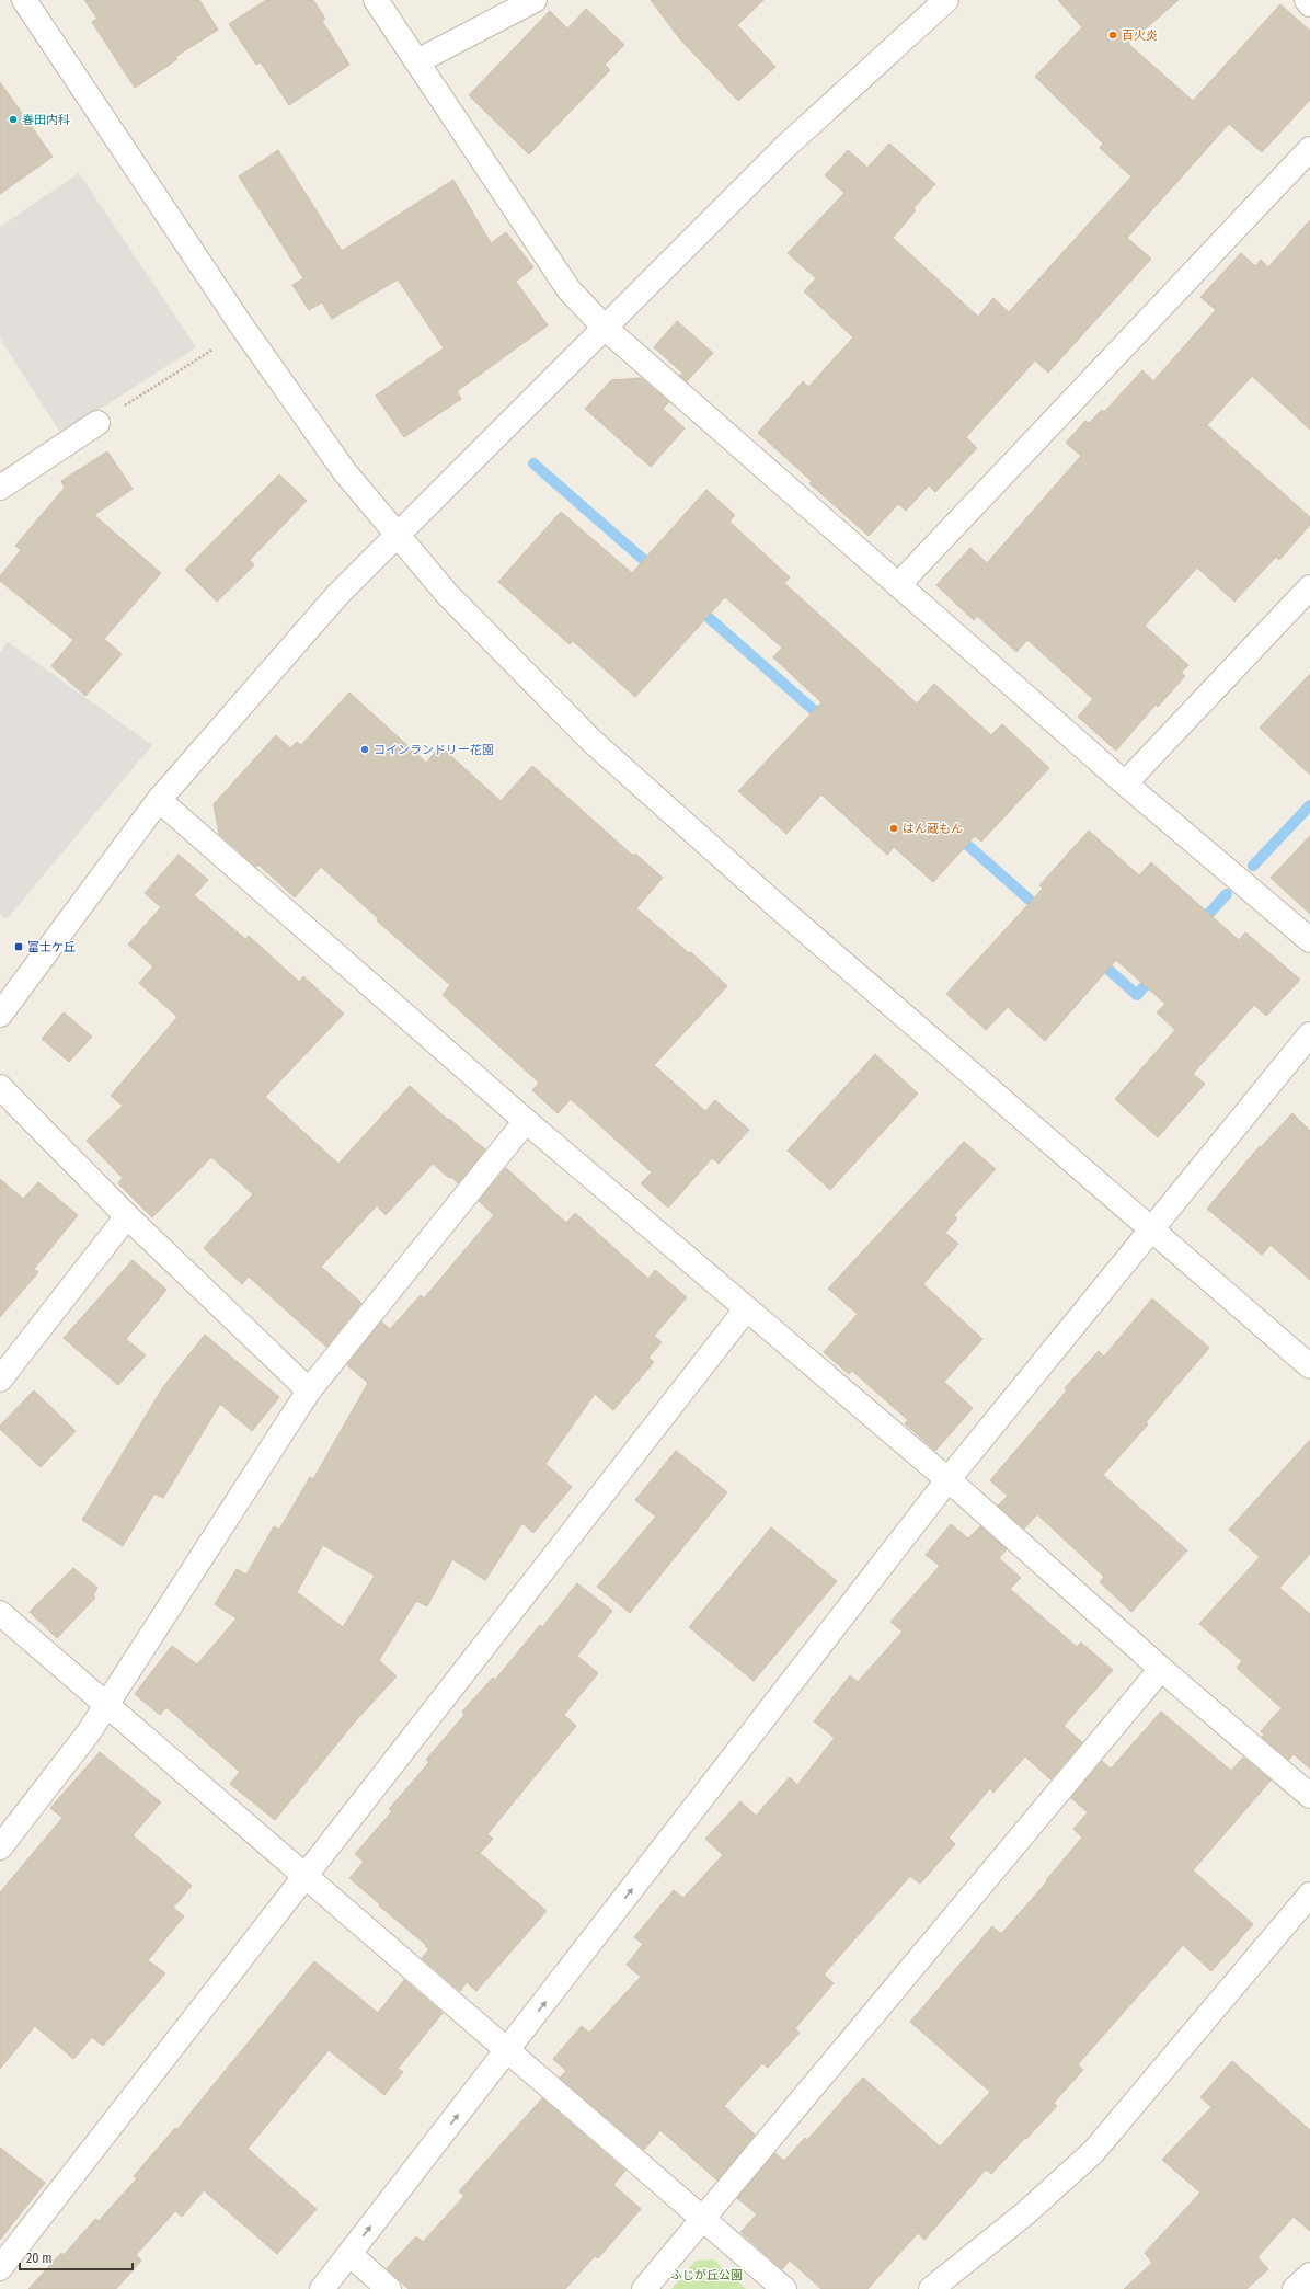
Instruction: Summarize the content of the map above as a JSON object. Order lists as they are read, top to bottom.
{
  "parks": ["ふじが丘公園"],
  "places": {
    "other": [
      "百火炎",
      "春田内科",
      "コインランドリー花園",
      "はん蔵もん"
    ],
    "transit": ["富士ケ丘"]
  },
  "scale_bar": "20 m"
}
